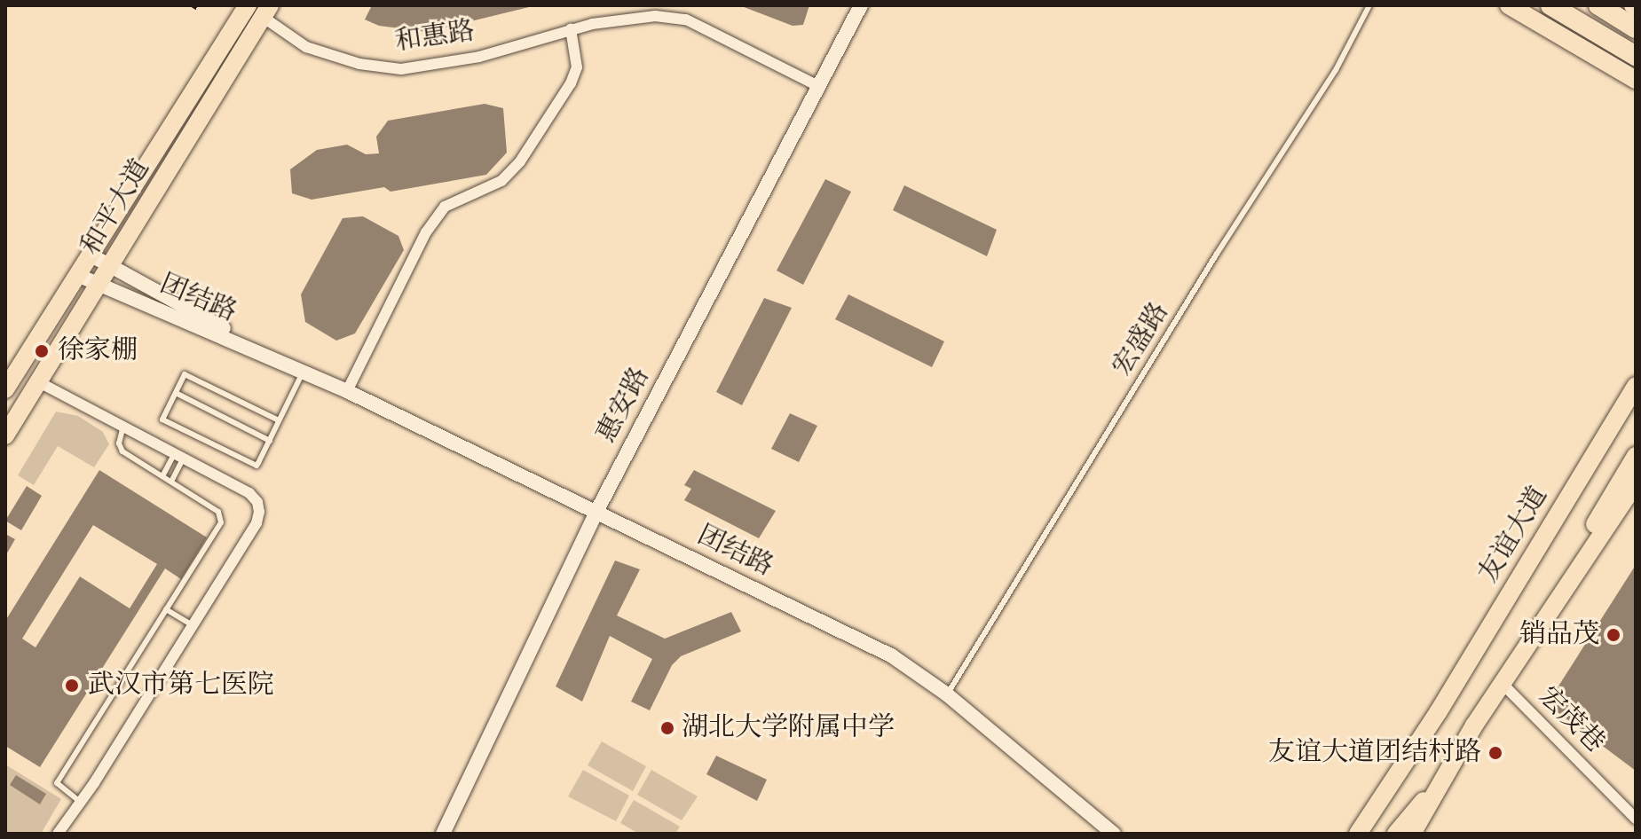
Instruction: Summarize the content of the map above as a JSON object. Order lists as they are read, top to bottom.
{
  "streets": {
    "main road": ["和平大道", "友谊大道"],
    "street": [
      "和惠路",
      "团结路",
      "惠安路",
      "宏茂巷"
    ],
    "lane": ["宏盛路"]
  },
  "crossings": [
    ["和惠路", "和平大道"],
    ["和惠路", "惠安路"],
    ["和平大道", "团结路"],
    ["团结路", "宏盛路"],
    ["团结路", "惠安路"]
  ],
  "places": [
    "徐家棚",
    "销品茂",
    "武汉市第七医院",
    "湖北大学附属中学",
    "友谊大道团结村路"
  ]
}
